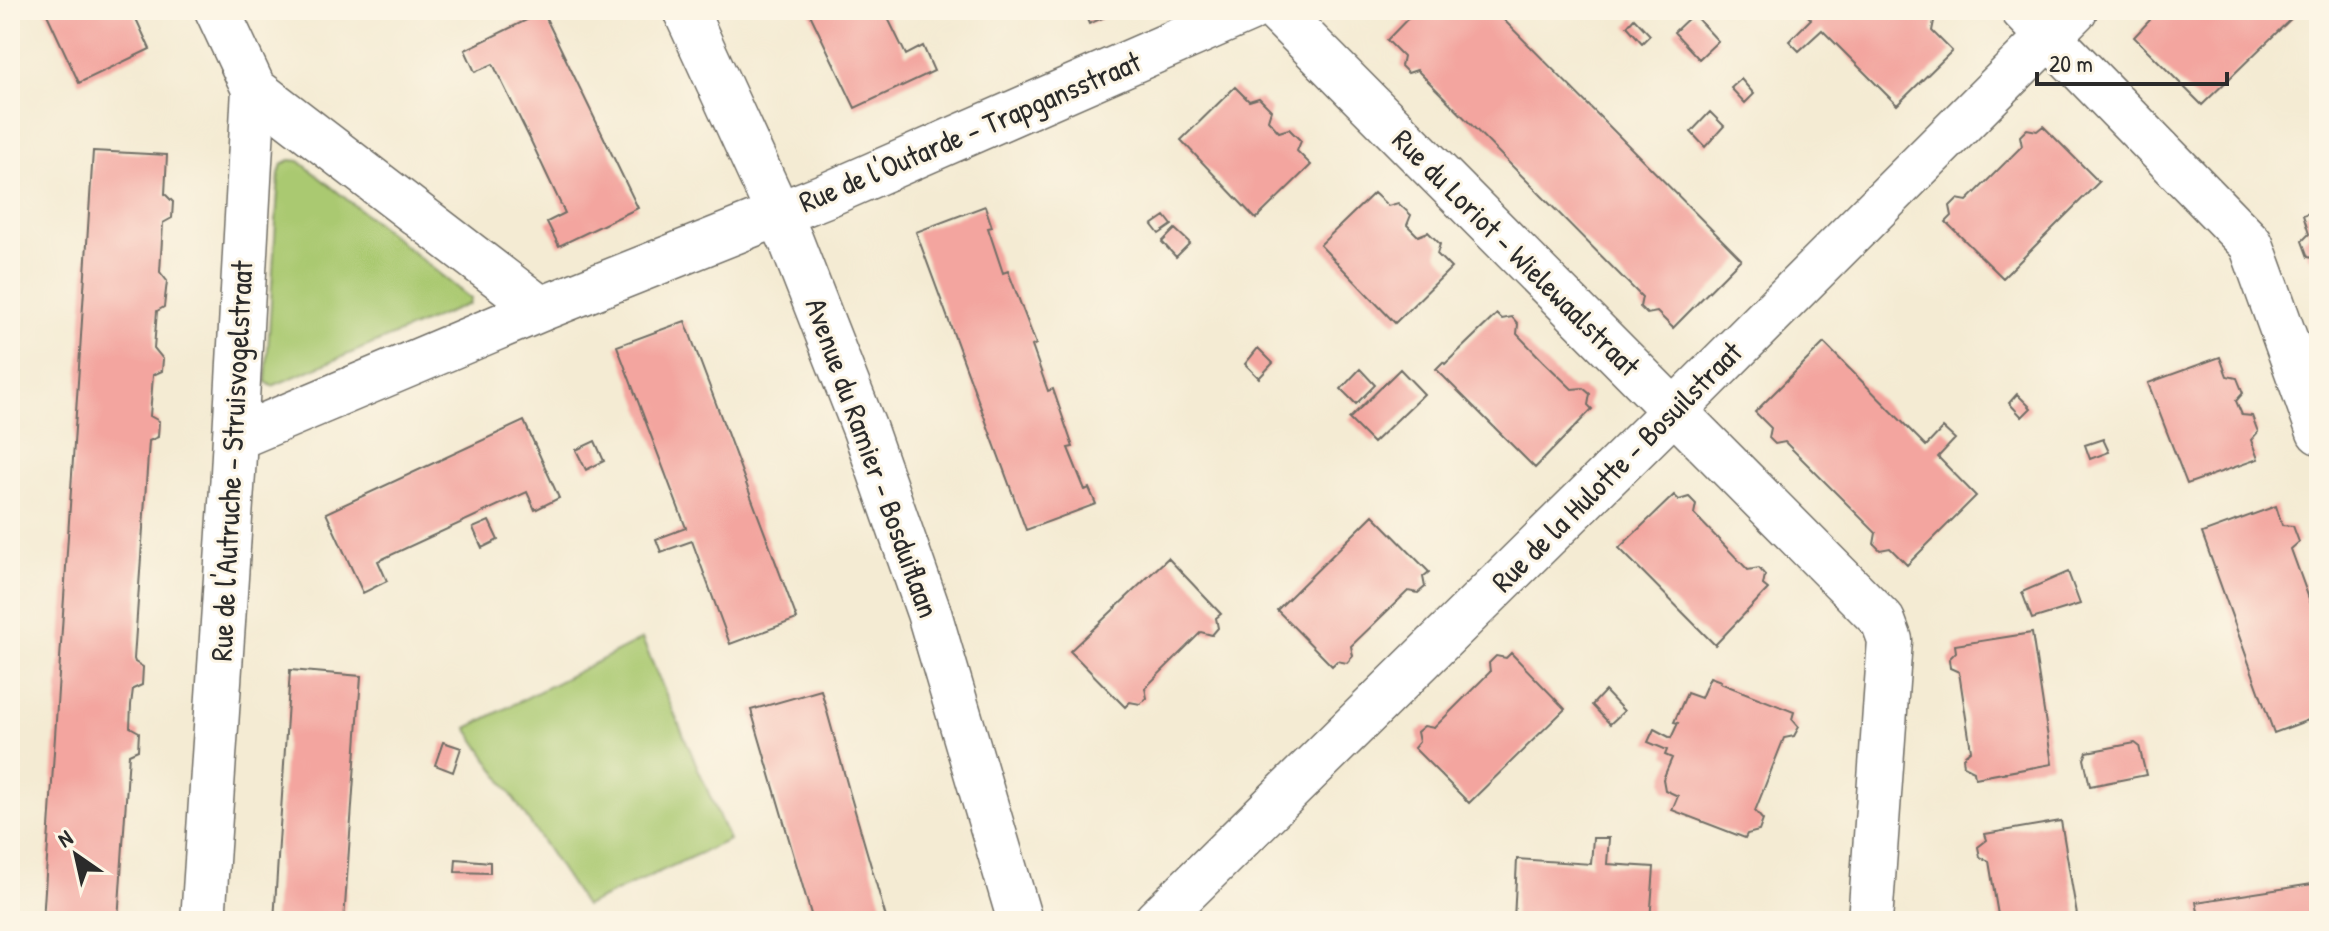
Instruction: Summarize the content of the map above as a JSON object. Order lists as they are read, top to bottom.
{
  "streets": {
    "street": [
      "Rue de l'Outarde - Trapgansstraat",
      "Rue du Loriot - Wielewaalstraat",
      "Avenue du Ramier - Bosduiflaan",
      "Rue de l'Autruche - Struisvogelstraat",
      "Rue de la Hulotte - Bosuilstraat"
    ]
  },
  "crossings": [
    ["Rue de l'Outarde - Trapgansstraat", "Avenue du Ramier - Bosduiflaan"],
    ["Rue de l'Outarde - Trapgansstraat", "Rue de l'Autruche - Struisvogelstraat"],
    ["Rue du Loriot - Wielewaalstraat", "Rue de la Hulotte - Bosuilstraat"]
  ],
  "scale_bar": "20 m",
  "north": "top left"
}
